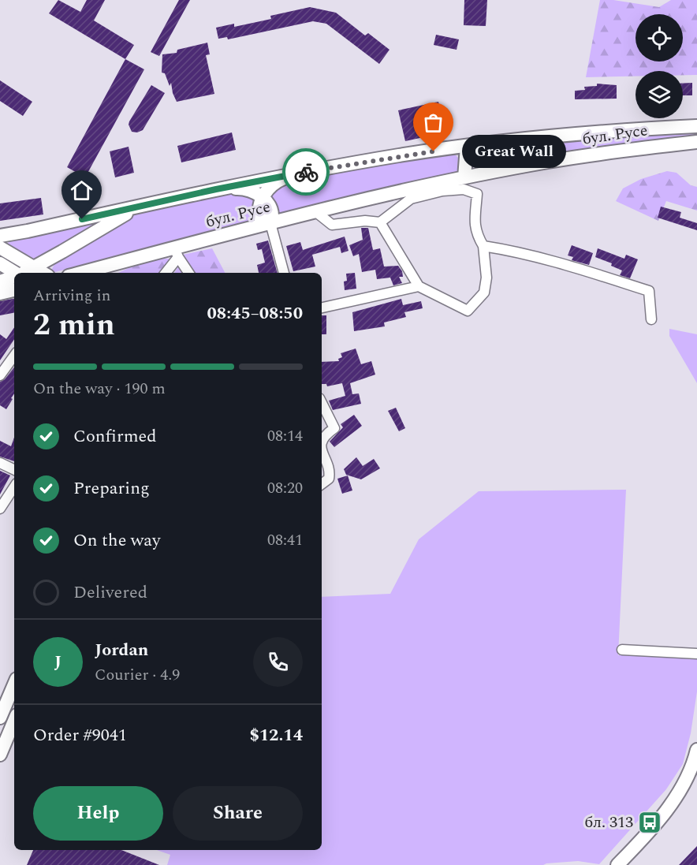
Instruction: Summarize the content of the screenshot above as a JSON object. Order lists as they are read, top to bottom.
{
  "streets": {
    "main road": ["бул. Русе"]
  },
  "places": {
    "other": ["Great Wall"],
    "bus stop": ["бл. 313"]
  },
  "page": {
    "bubble": "Great Wall",
    "heading": ["2 min", "Arriving in", "08:45–08:50"],
    "panel": [
      "Jordan",
      "Courier · 4.9",
      "Order #9041",
      "$12.14"
    ],
    "bar": "On the way · 190 m",
    "list": [
      ["Confirmed", "08:14"],
      ["Preparing", "08:20"],
      ["On the way", "08:41"],
      "Delivered"
    ],
    "round": "J",
    "buttons": ["Help", "Share"]
  }
}
